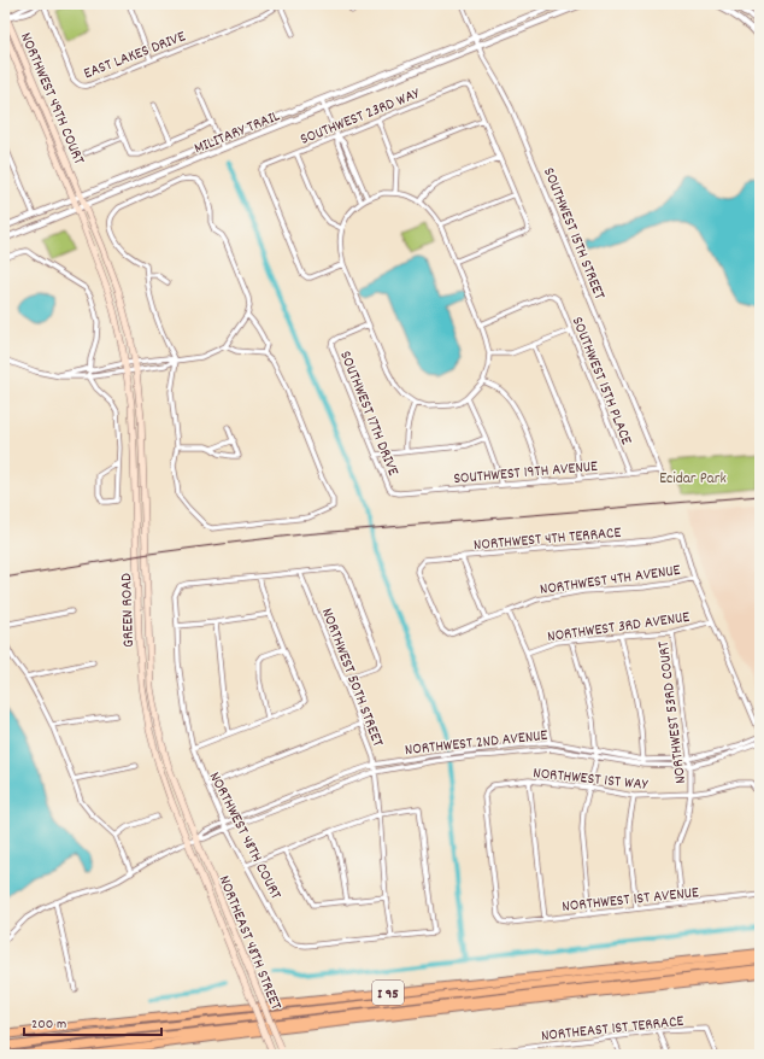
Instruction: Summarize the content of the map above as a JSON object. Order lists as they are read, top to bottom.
{
  "streets": {
    "highway": ["I 95"],
    "main road": ["NORTHWEST 49TH COURT", "GREEN ROAD", "NORTHEAST 48TH STREET"],
    "street": [
      "EAST LAKES DRIVE",
      "SOUTHWEST 23RD WAY",
      "MILITARY TRAIL",
      "SOUTHWEST 15TH STREET",
      "SOUTHWEST 15TH PLACE",
      "SOUTHWEST 17TH DRIVE",
      "SOUTHWEST 19TH AVENUE",
      "NORTHWEST 4TH TERRACE",
      "NORTHWEST 4TH AVENUE",
      "NORTHWEST 3RD AVENUE",
      "NORTHWEST 50TH STREET",
      "NORTHWEST 53RD COURT",
      "NORTHWEST 2ND AVENUE",
      "NORTHWEST 1ST WAY",
      "NORTHWEST 48TH COURT",
      "NORTHWEST 1ST AVENUE",
      "NORTHEAST 1ST TERRACE"
    ]
  },
  "crossings": [
    ["NORTHWEST 49TH COURT", "MILITARY TRAIL"],
    ["NORTHWEST 49TH COURT", "GREEN ROAD"],
    ["MILITARY TRAIL", "SOUTHWEST 15TH STREET"],
    ["MILITARY TRAIL", "GREEN ROAD"],
    ["SOUTHWEST 15TH STREET", "SOUTHWEST 19TH AVENUE"],
    ["SOUTHWEST 15TH PLACE", "SOUTHWEST 19TH AVENUE"],
    ["SOUTHWEST 17TH DRIVE", "SOUTHWEST 19TH AVENUE"],
    ["NORTHWEST 4TH TERRACE", "NORTHWEST 4TH AVENUE"],
    ["GREEN ROAD", "NORTHWEST 2ND AVENUE"],
    ["GREEN ROAD", "NORTHEAST 48TH STREET"],
    ["NORTHWEST 3RD AVENUE", "NORTHWEST 53RD COURT"],
    ["NORTHWEST 50TH STREET", "NORTHWEST 2ND AVENUE"],
    ["NORTHWEST 50TH STREET", "NORTHWEST 48TH COURT"],
    ["NORTHWEST 53RD COURT", "NORTHWEST 2ND AVENUE"],
    ["NORTHWEST 53RD COURT", "NORTHWEST 1ST WAY"],
    ["NORTHWEST 53RD COURT", "NORTHWEST 1ST AVENUE"],
    ["NORTHWEST 2ND AVENUE", "NORTHWEST 48TH COURT"],
    ["NORTHWEST 2ND AVENUE", "NORTHEAST 48TH STREET"],
    ["NORTHWEST 1ST WAY", "NORTHWEST 1ST AVENUE"]
  ],
  "parks": ["Ecidar Park"],
  "scale_bar": "200 m"
}
